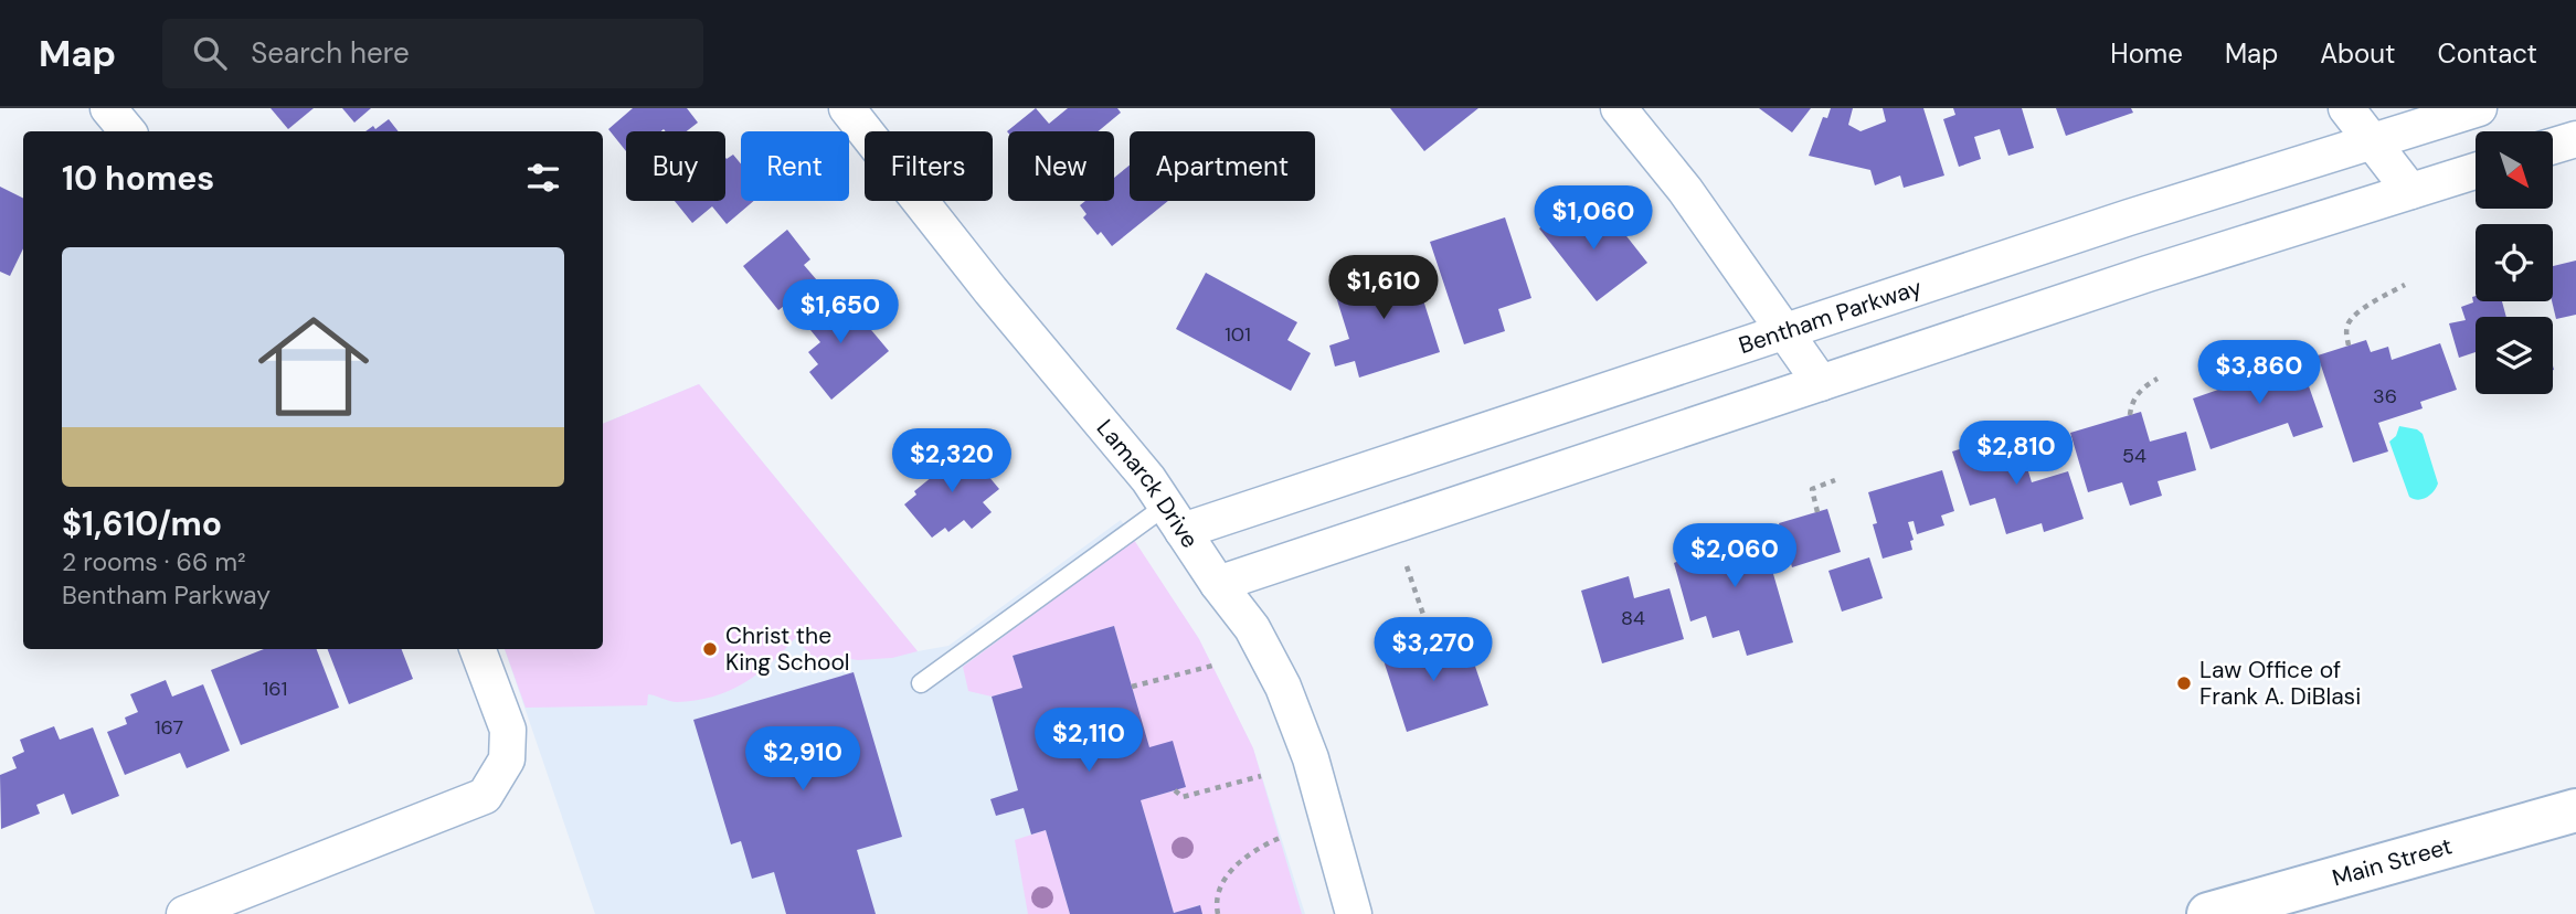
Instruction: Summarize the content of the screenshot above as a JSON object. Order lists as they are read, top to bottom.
{
  "streets": {
    "main road": ["Main Street"],
    "street": ["Bentham Parkway", "Lamarck Drive"]
  },
  "crossings": [
    ["Bentham Parkway", "Lamarck Drive"]
  ],
  "places": ["Christ the King School", "Law Office of Frank A. DiBlasi"],
  "house_numbers": [
    "101",
    "36",
    "54",
    "84",
    "161",
    "167"
  ],
  "north": "bottom right",
  "page": {
    "header": "Map",
    "search": "Search here",
    "nav": [
      "Home",
      "Map",
      "About",
      "Contact"
    ],
    "chip": [
      "Buy",
      "Rent",
      "Filters",
      "New",
      "Apartment"
    ],
    "heading": "10 homes",
    "price": [
      "$1,060",
      "$1,610",
      "$1,650",
      "$3,860",
      "$2,810",
      "$2,320",
      "$2,060",
      "$3,270",
      "$2,110",
      "$2,910"
    ],
    "list": [
      {
        "name": "$1,610/mo",
        "note": "2 rooms · 66 m² · Bentham Parkway"
      }
    ]
  }
}
